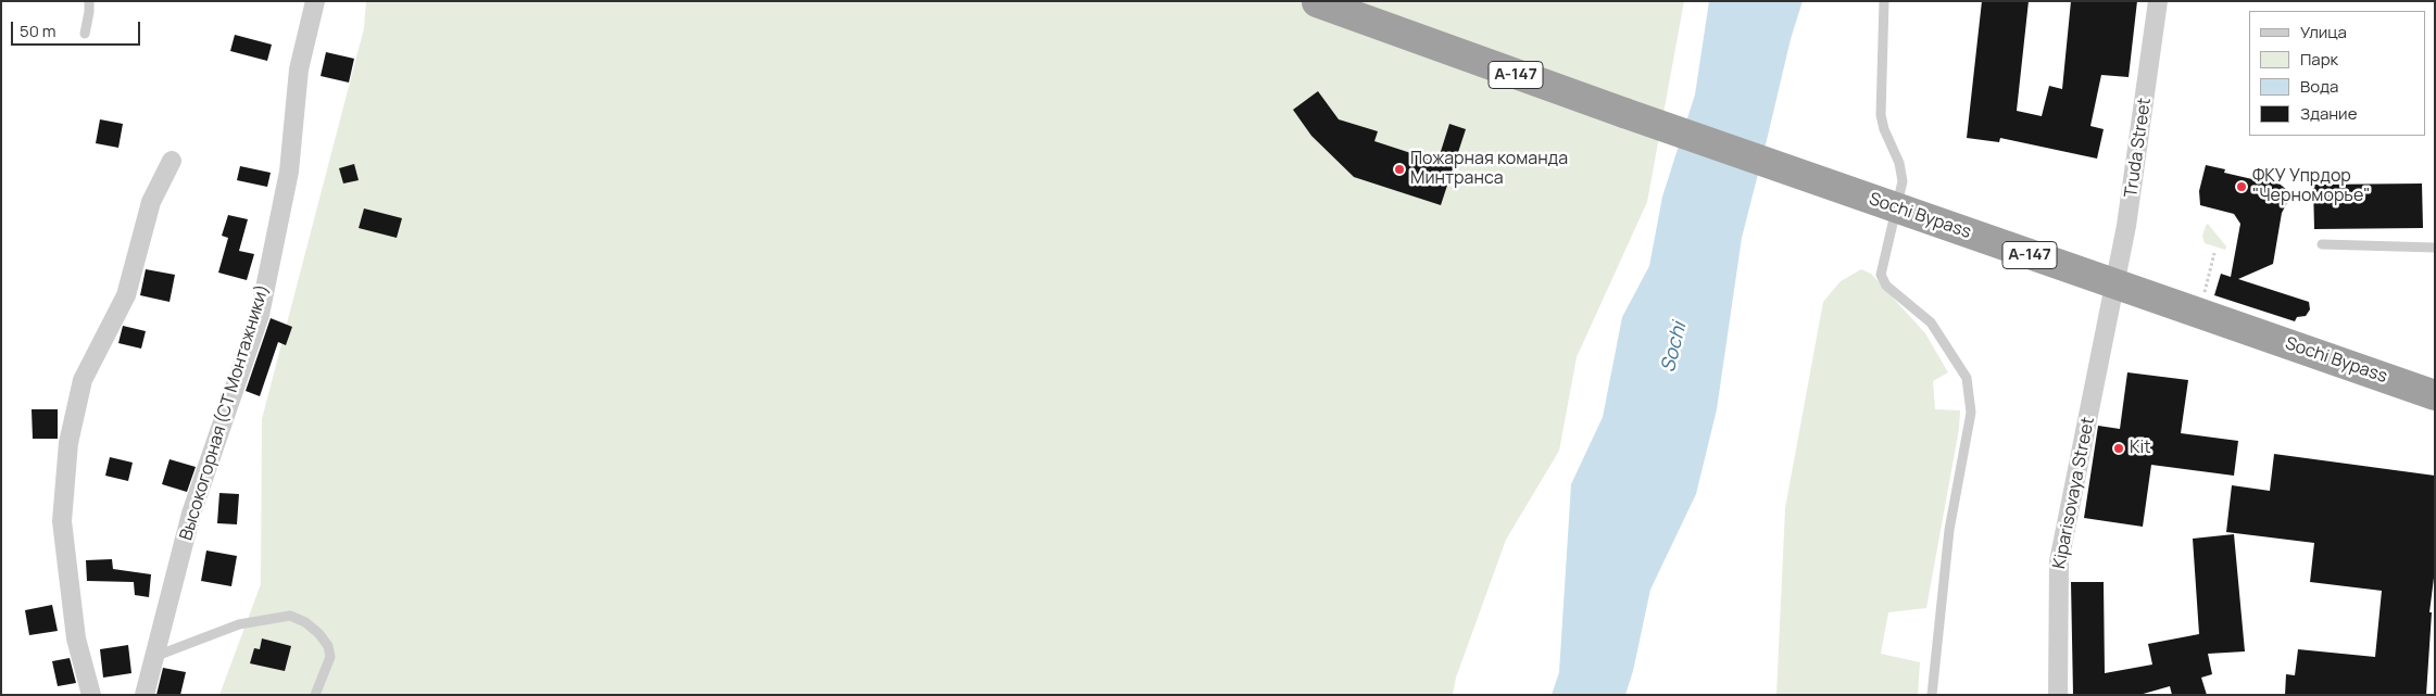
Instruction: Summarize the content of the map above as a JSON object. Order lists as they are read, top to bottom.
{
  "streets": {
    "highway": ["А-147", "Sochi Bypass"],
    "street": ["Truda Street", "Высокогорная (СТ Монтажники)", "Kiparisovaya Street"]
  },
  "crossings": [
    ["Truda Street", "Kiparisovaya Street"]
  ],
  "water": ["Sochi"],
  "places": ["Пожарная команда Минтранса", "ФКУ Упрдор \"Черноморье\"", "Kit"],
  "legend": [
    "Улица",
    "Парк",
    "Вода",
    "Здание"
  ],
  "scale_bar": "50 m"
}
